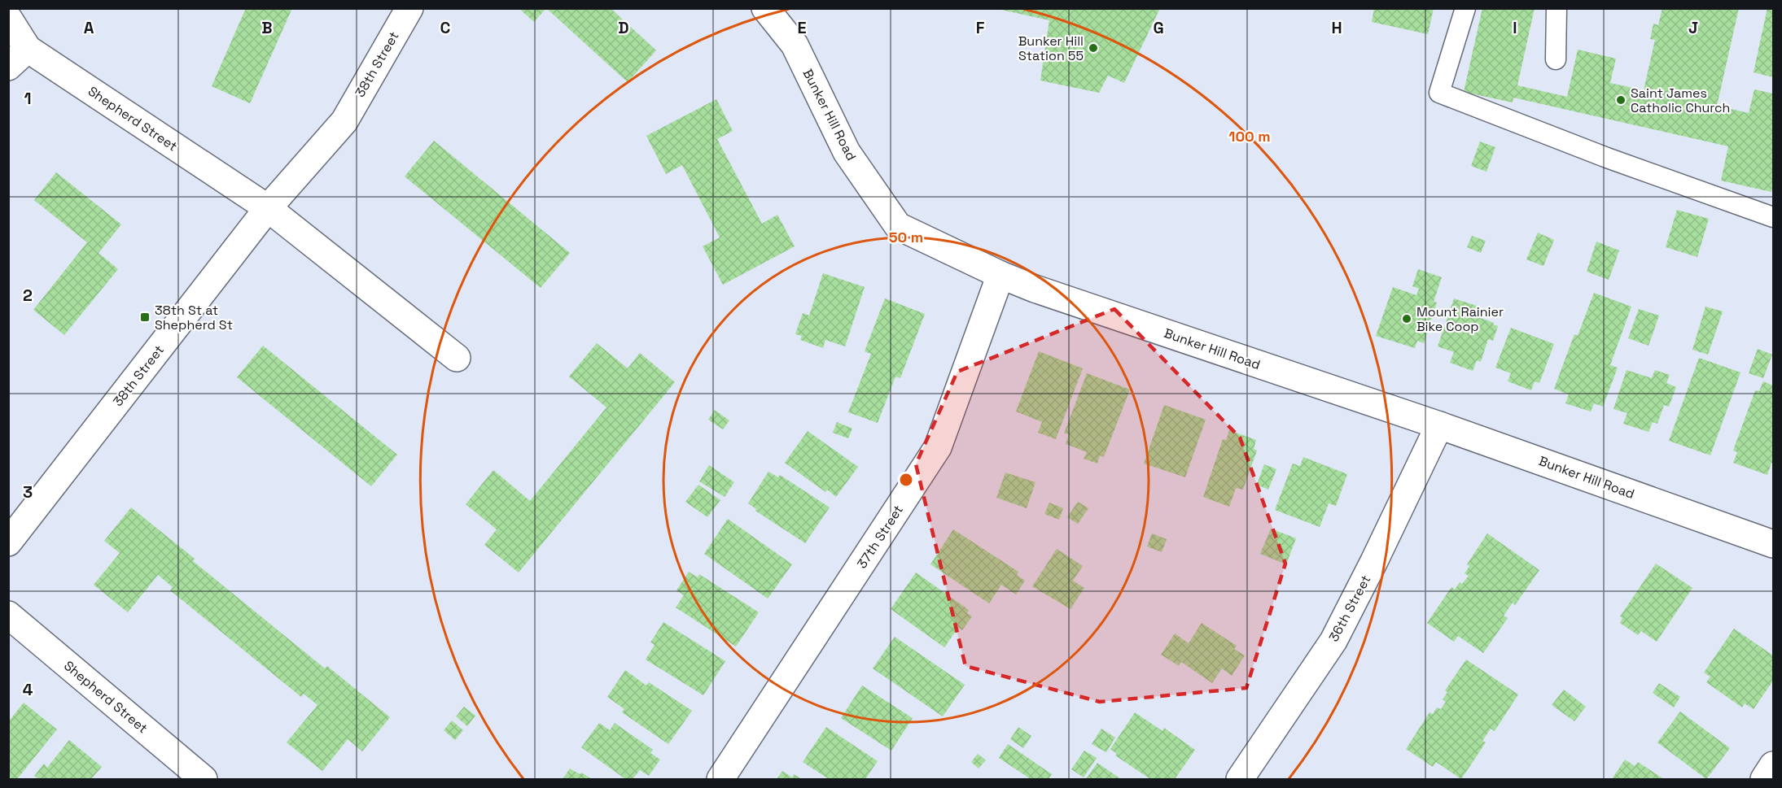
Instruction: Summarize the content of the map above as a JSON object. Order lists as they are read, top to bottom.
{
  "streets": {
    "street": [
      "38th Street",
      "Bunker Hill Road",
      "Shepherd Street",
      "37th Street",
      "36th Street"
    ]
  },
  "crossings": [
    ["38th Street", "Shepherd Street"],
    ["Bunker Hill Road", "37th Street"],
    ["Bunker Hill Road", "36th Street"]
  ],
  "places": {
    "other": ["Bunker Hill Station 55", "Saint James Catholic Church", "Mount Rainier Bike Coop"],
    "transit": ["38th St at Shepherd St"]
  },
  "grid": {
    "columns": [
      "A",
      "B",
      "C",
      "D",
      "E",
      "F",
      "G",
      "H",
      "I",
      "J"
    ],
    "rows": [
      "1",
      "2",
      "3",
      "4"
    ]
  },
  "rings": ["100 m", "50 m"]
}
